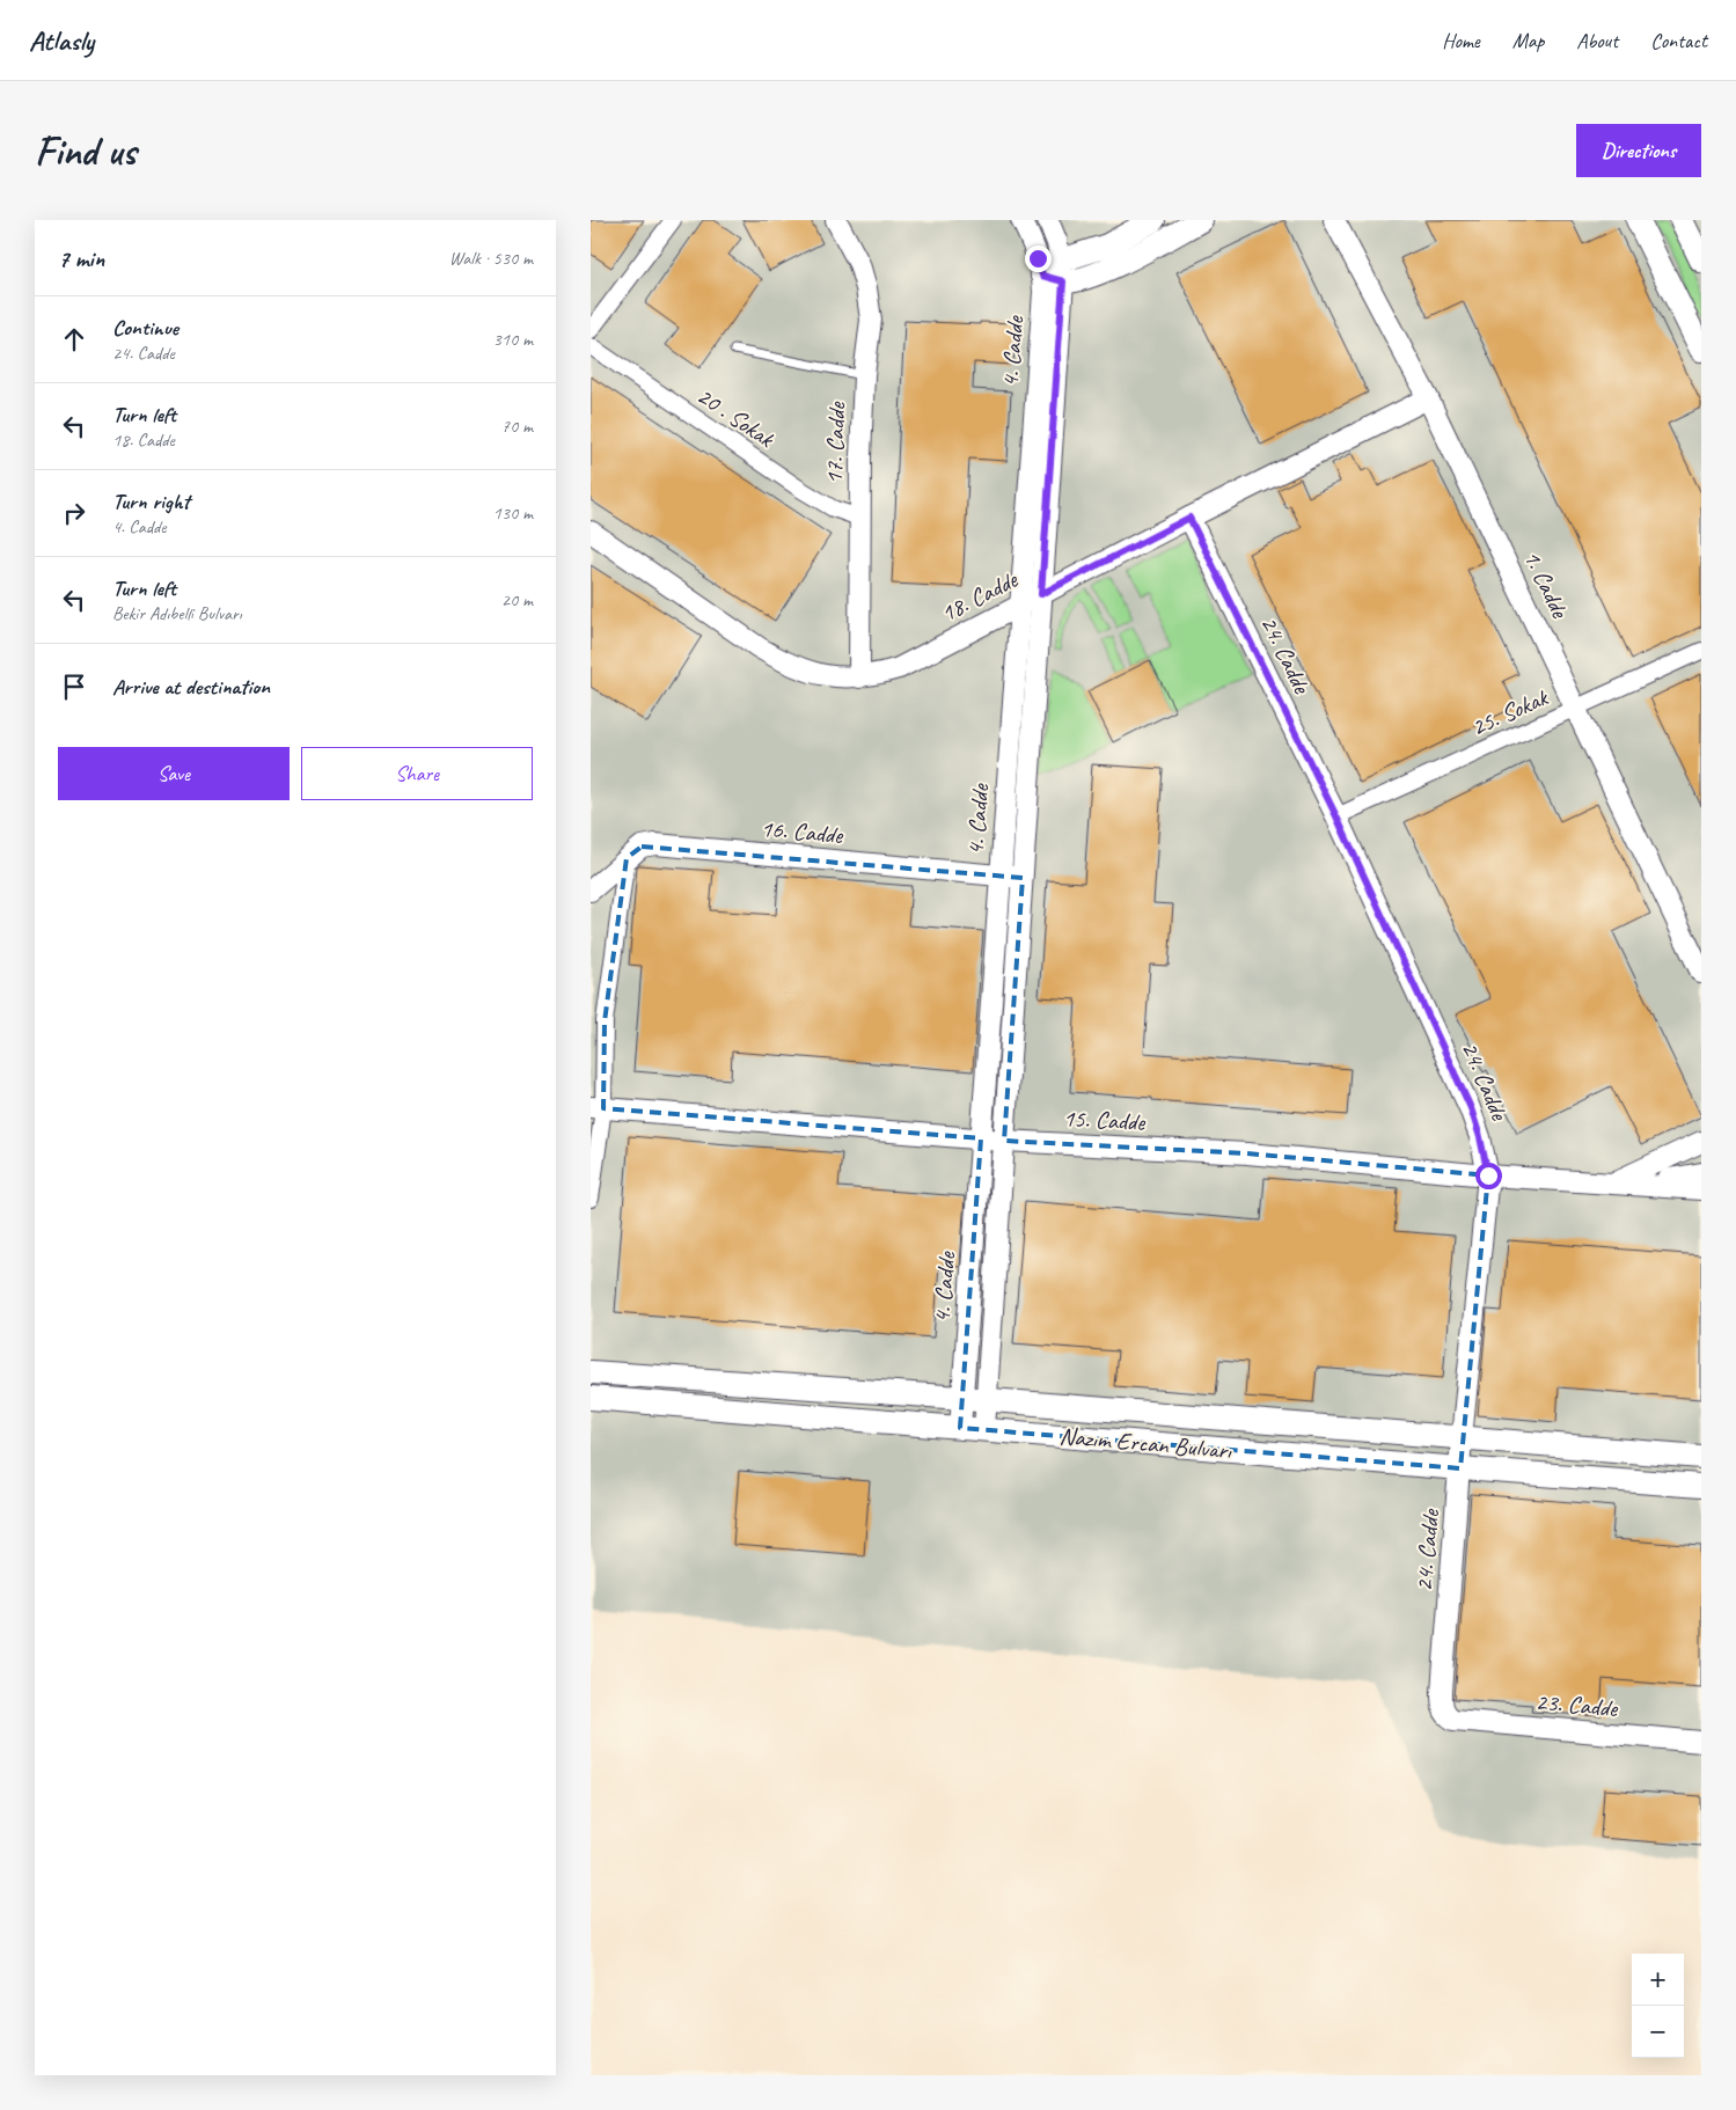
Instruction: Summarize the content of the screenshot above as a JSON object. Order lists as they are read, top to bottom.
{
  "streets": {
    "main road": ["Nazım Ercan Bulvarı"],
    "street": [
      "4. Cadde",
      "20 . Sokak",
      "17. Cadde",
      "1. Cadde",
      "18. Cadde",
      "24. Cadde",
      "25. Sokak",
      "16. Cadde",
      "15. Cadde",
      "23. Cadde"
    ]
  },
  "crossings": [
    ["4. Cadde", "18. Cadde"],
    ["4. Cadde", "16. Cadde"],
    ["4. Cadde", "15. Cadde"],
    ["4. Cadde", "Nazım Ercan Bulvarı"],
    ["20 . Sokak", "17. Cadde"],
    ["17. Cadde", "18. Cadde"],
    ["1. Cadde", "18. Cadde"],
    ["1. Cadde", "25. Sokak"],
    ["18. Cadde", "24. Cadde"],
    ["24. Cadde", "25. Sokak"],
    ["24. Cadde", "15. Cadde"],
    ["24. Cadde", "Nazım Ercan Bulvarı"],
    ["24. Cadde", "23. Cadde"]
  ],
  "page": {
    "header": "Atlasly",
    "nav": [
      "Home",
      "Map",
      "About",
      "Contact"
    ],
    "buttons": [
      "Directions",
      ["Save", "Share"]
    ],
    "title": "Find us",
    "heading": ["7 min", "Walk · 530 m"],
    "list": [
      ["Continue", "24. Cadde", "310 m"],
      ["Turn left", "18. Cadde", "70 m"],
      ["Turn right", "4. Cadde", "130 m"],
      ["Turn left", "Bekir Adıbelli Bulvarı", "20 m"],
      "Arrive at destination"
    ],
    "map_buttons": ["+", "−"]
  }
}
